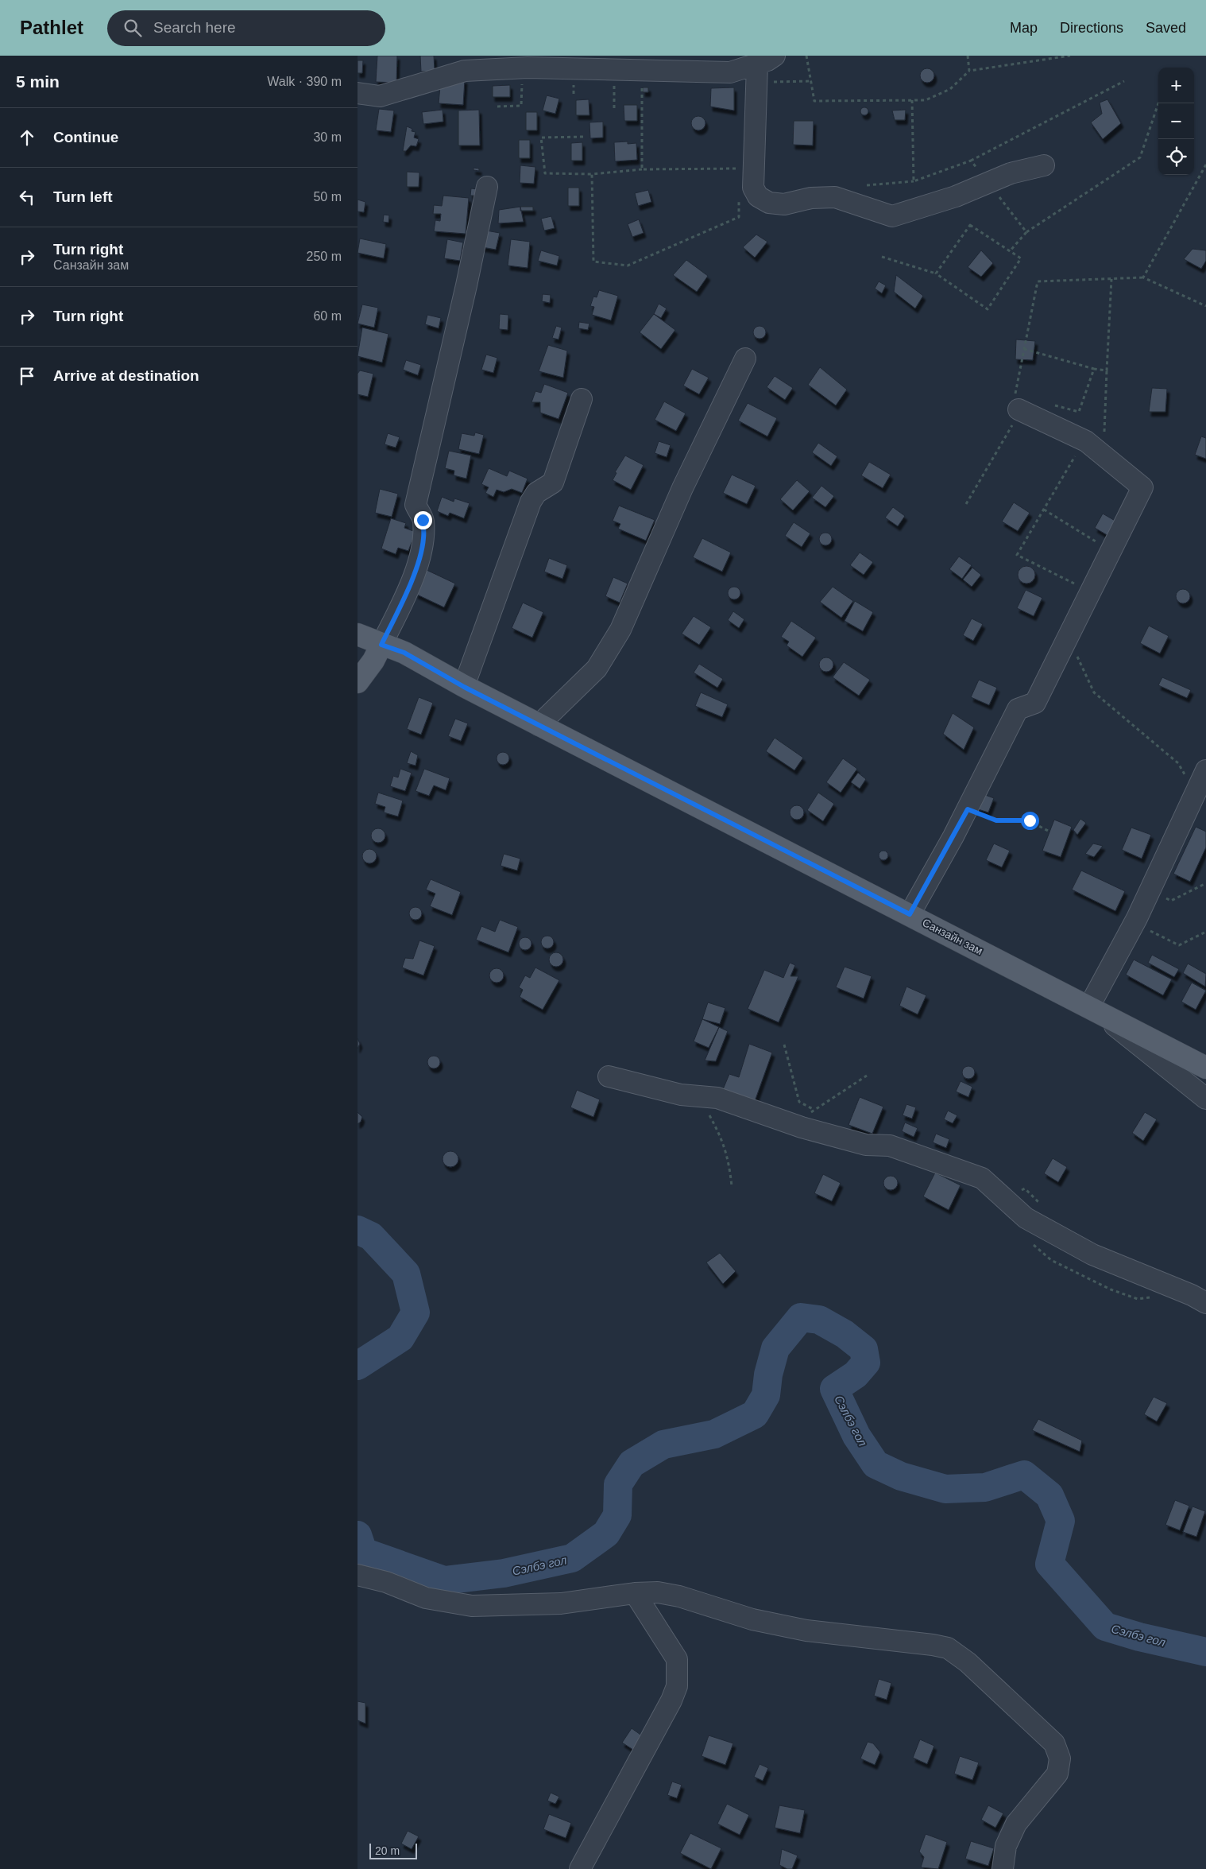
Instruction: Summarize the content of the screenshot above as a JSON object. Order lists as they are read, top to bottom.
{
  "streets": {
    "main road": ["Санзайн зам"]
  },
  "water": ["Сэлбэ гол"],
  "scale_bar": "20 m",
  "page": {
    "header": "Pathlet",
    "search": "Search here",
    "nav": ["Map", "Directions", "Saved"],
    "heading": ["5 min", "Walk · 390 m"],
    "map_buttons": ["+", "−"],
    "list": [
      ["Continue", "30 m"],
      ["Turn left", "50 m"],
      ["Turn right", "Санзайн зам", "250 m"],
      ["Turn right", "60 m"],
      "Arrive at destination"
    ],
    "scale": "20 m"
  }
}
